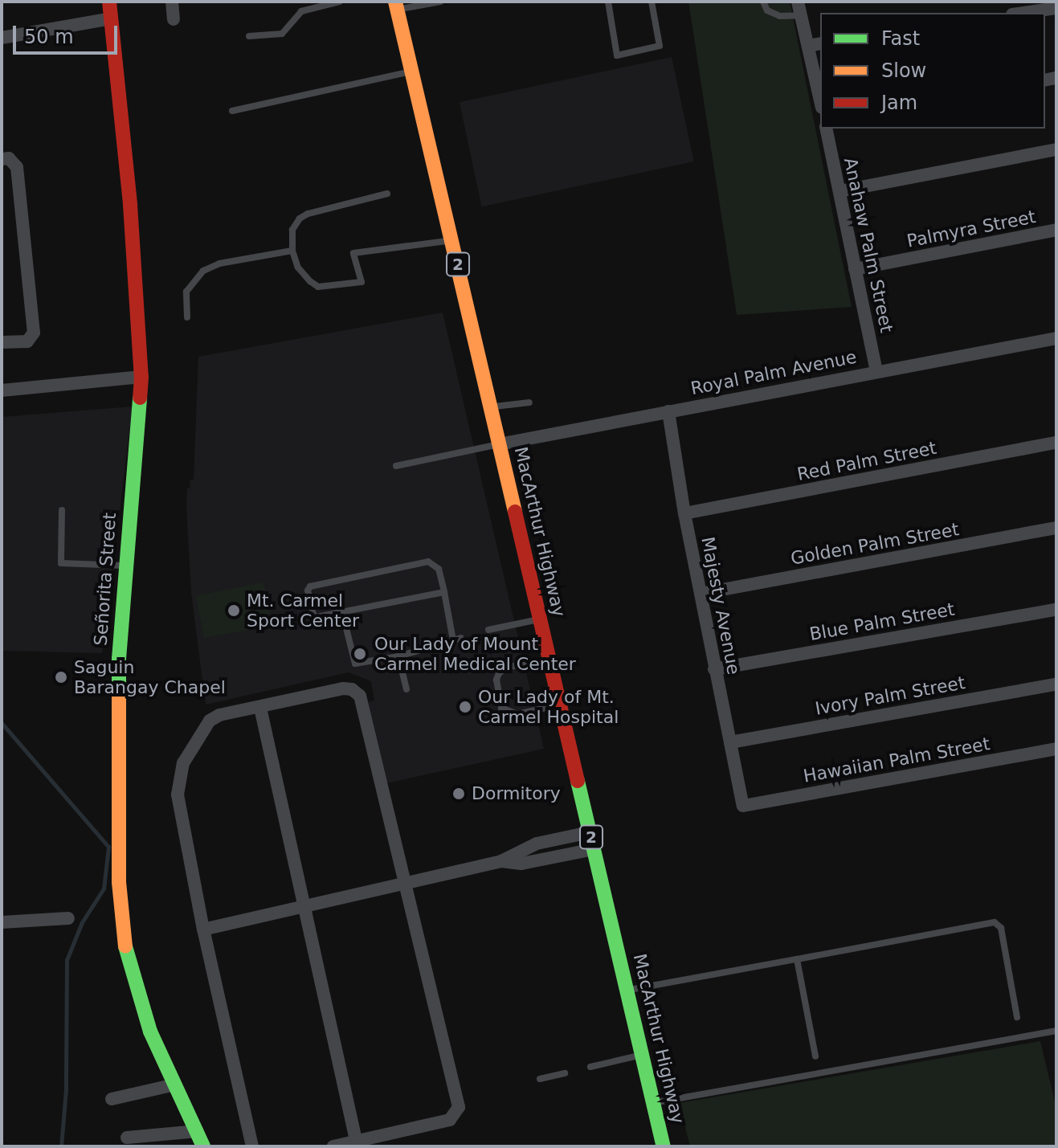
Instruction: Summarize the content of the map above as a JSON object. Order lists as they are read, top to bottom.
{
  "streets": {
    "main road": ["2", "MacArthur Highway", "Señorita Street"],
    "street": [
      "Palmyra Street",
      "Anahaw Palm Street",
      "Royal Palm Avenue",
      "Red Palm Street",
      "Golden Palm Street",
      "Majesty Avenue",
      "Blue Palm Street",
      "Ivory Palm Street",
      "Hawaiian Palm Street"
    ]
  },
  "crossings": [
    ["Palmyra Street", "Anahaw Palm Street"],
    ["Anahaw Palm Street", "Royal Palm Avenue"],
    ["Royal Palm Avenue", "MacArthur Highway"],
    ["Royal Palm Avenue", "Majesty Avenue"],
    ["Red Palm Street", "Majesty Avenue"],
    ["Golden Palm Street", "Majesty Avenue"],
    ["Majesty Avenue", "Blue Palm Street"],
    ["Majesty Avenue", "Ivory Palm Street"],
    ["Majesty Avenue", "Hawaiian Palm Street"]
  ],
  "places": [
    "Mt. Carmel Sport Center",
    "Our Lady of Mount Carmel Medical Center",
    "Saguin Barangay Chapel",
    "Our Lady of Mt. Carmel Hospital",
    "Dormitory"
  ],
  "legend": ["Fast", "Slow", "Jam"],
  "scale_bar": "50 m"
}
